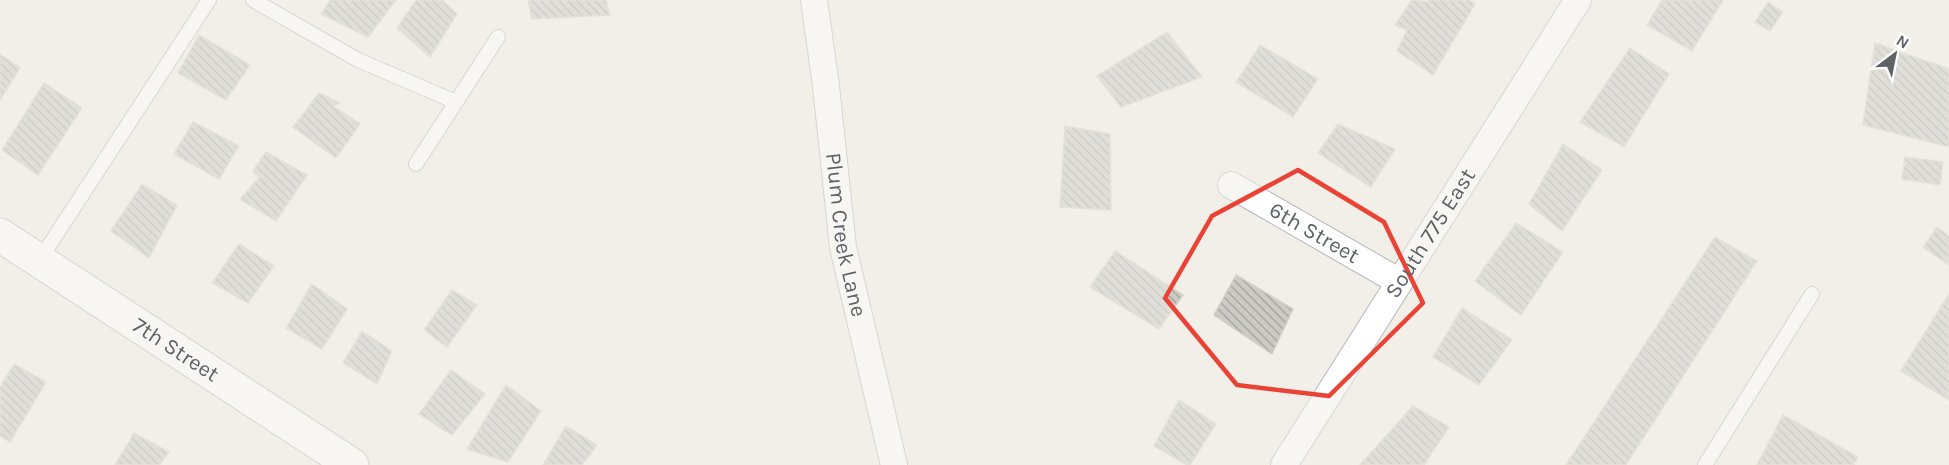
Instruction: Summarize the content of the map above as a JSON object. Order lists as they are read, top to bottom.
{
  "streets": {
    "street": [
      "South 775 East",
      "6th Street",
      "Plum Creek Lane",
      "7th Street"
    ]
  },
  "crossings": [
    ["South 775 East", "6th Street"]
  ],
  "north": "top right"
}
